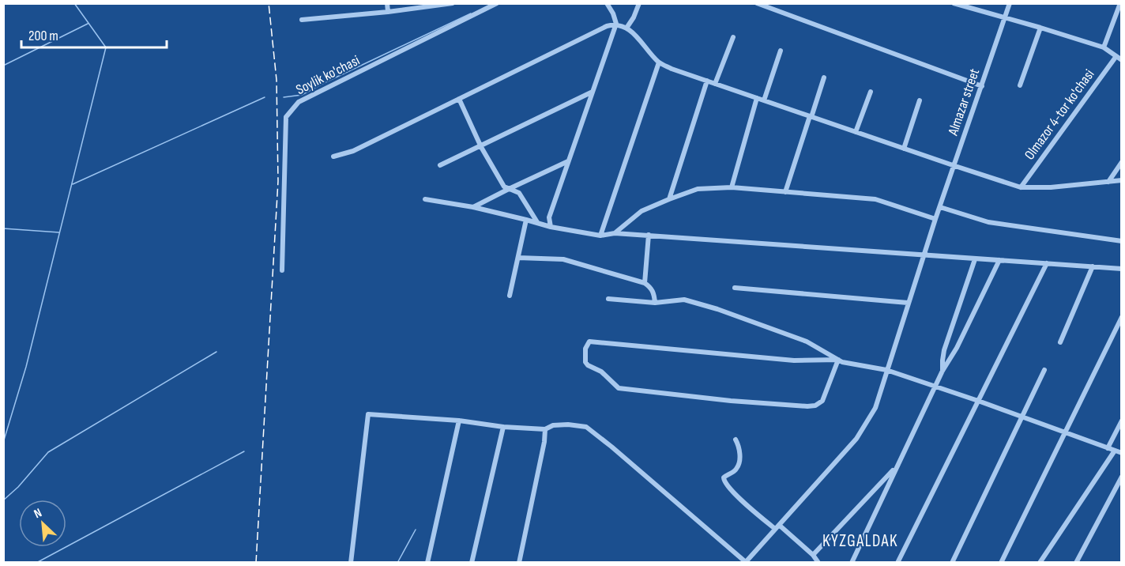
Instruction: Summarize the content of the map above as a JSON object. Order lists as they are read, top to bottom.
{
  "streets": {
    "street": ["Soylik ko'chasi", "Almazar street", "Olmazor 4-tor ko'chasi"]
  },
  "districts": ["KYZGALDAK"],
  "scale_bar": "200 m",
  "north": "top left"
}
